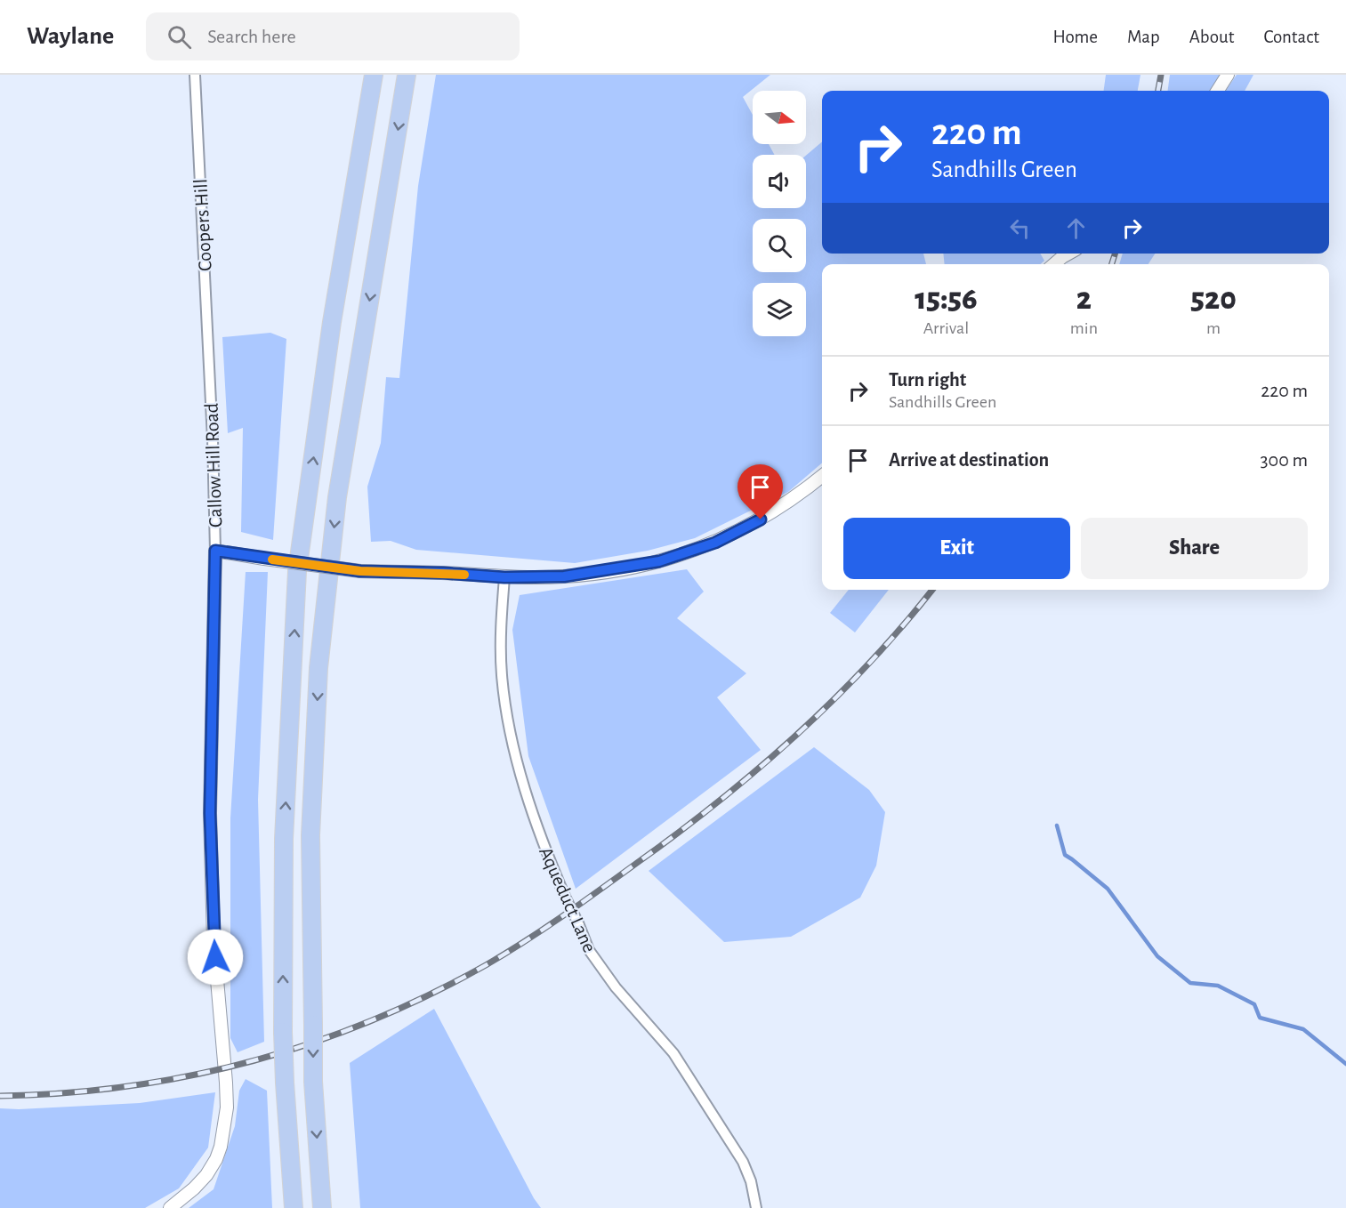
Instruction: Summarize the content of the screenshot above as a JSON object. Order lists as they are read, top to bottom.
{
  "streets": {
    "street": ["Coopers Hill", "Callow Hill Road", "Aqueduct Lane"]
  },
  "crossings": [
    ["Coopers Hill", "Callow Hill Road"]
  ],
  "north": "right",
  "page": {
    "header": "Waylane",
    "search": "Search here",
    "nav": [
      "Home",
      "Map",
      "About",
      "Contact"
    ],
    "turn": ["220 m", "Sandhills Green"],
    "eta": [
      "15:56",
      "Arrival",
      "2",
      "min",
      "520",
      "m"
    ],
    "list": [
      {
        "name": "Turn right",
        "note": "Sandhills Green",
        "value": "220 m"
      },
      {
        "name": "Arrive at destination",
        "value": "300 m"
      }
    ],
    "buttons": ["Exit", "Share"]
  }
}
